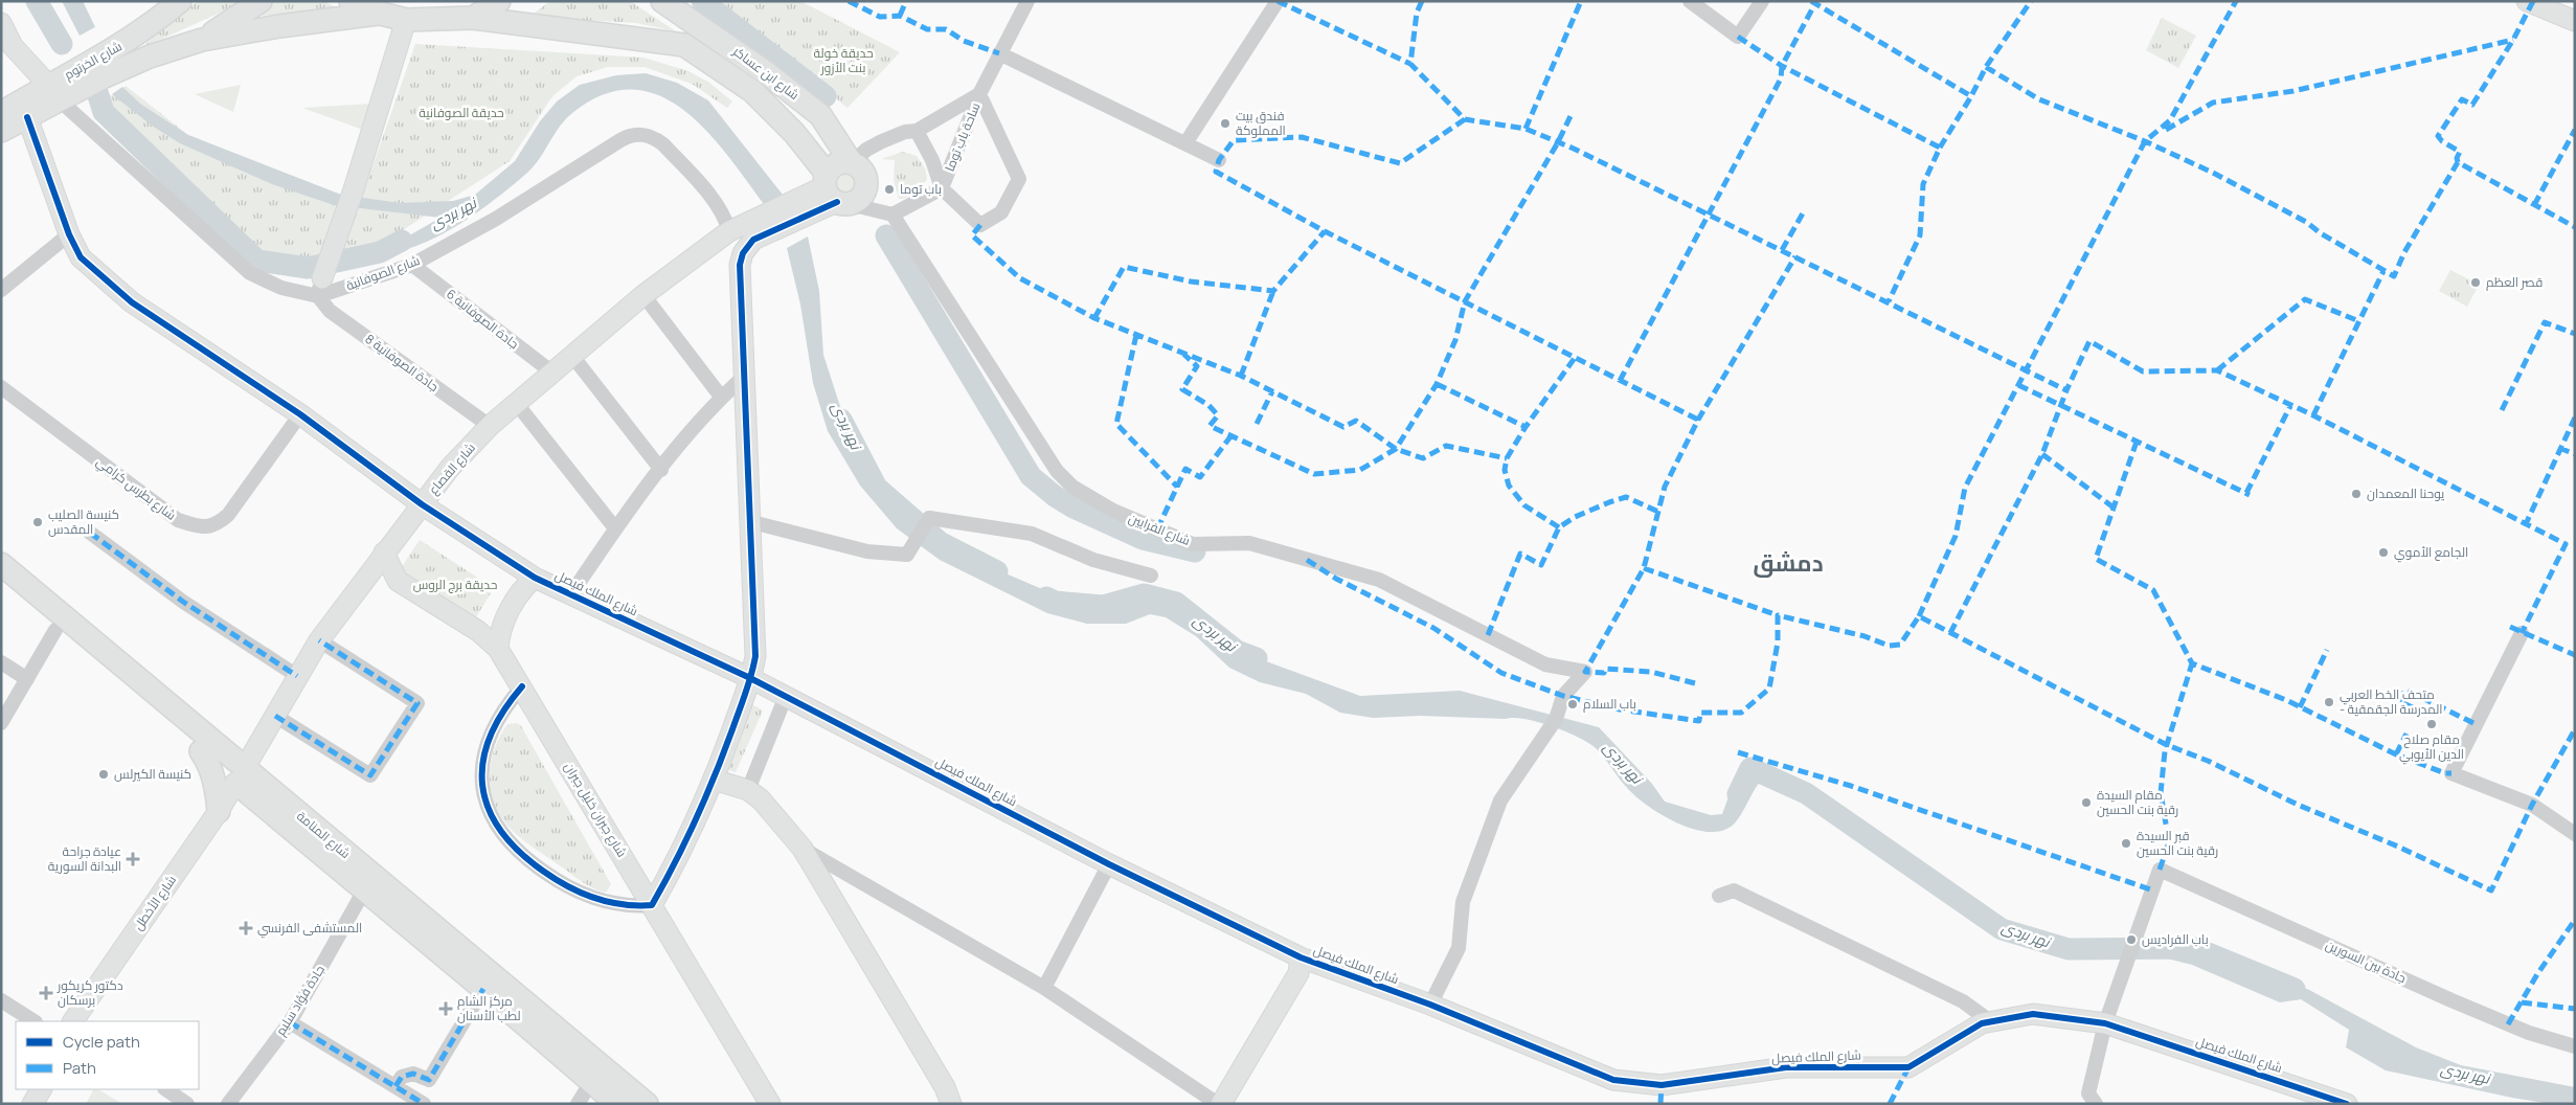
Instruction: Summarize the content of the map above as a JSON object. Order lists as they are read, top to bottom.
{
  "streets": {
    "main road": [
      "شارع الخرتوم",
      "شارع ابن عساكر",
      "ساحة باب توما",
      "شارع المنامة"
    ],
    "street": [
      "شارع الصوفانية",
      "جادة الصوفانية 6",
      "جادة الصوفانية 8",
      "شارع القصاع",
      "شارع بطرس كرامي",
      "شارع الفرايين",
      "شارع الملك فيصل",
      "شارع جبران خليل جبران",
      "شارع الأخطل",
      "جادة بين السورين",
      "جادة فؤاد سليم"
    ]
  },
  "crossings": [
    ["شارع ابن عساكر", "ساحة باب توما"],
    ["ساحة باب توما", "شارع القصاع"],
    ["ساحة باب توما", "شارع الفرايين"],
    ["شارع الصوفانية", "جادة الصوفانية 6"],
    ["شارع الصوفانية", "جادة الصوفانية 8"],
    ["شارع الصوفانية", "شارع القصاع"],
    ["جادة الصوفانية 6", "شارع القصاع"],
    ["جادة الصوفانية 8", "شارع القصاع"],
    ["شارع القصاع", "شارع الملك فيصل"],
    ["شارع القصاع", "شارع جبران خليل جبران"],
    ["شارع القصاع", "شارع المنامة"],
    ["شارع القصاع", "شارع الأخطل"],
    ["شارع بطرس كرامي", "شارع الملك فيصل"],
    ["شارع الفرايين", "شارع الملك فيصل"],
    ["شارع الملك فيصل", "جادة بين السورين"],
    ["شارع المنامة", "شارع الأخطل"],
    ["شارع المنامة", "جادة فؤاد سليم"]
  ],
  "districts": ["دمشق"],
  "water": ["نهر بردى"],
  "parks": ["حديقة خولة بنت الأزور", "حديقة الصوفانية", "حديقة برج الروس"],
  "places": {
    "other": [
      "فندق بيت المملوكة",
      "باب توما",
      "قصر العظم",
      "يوحنا المعمدان",
      "كنيسة الصليب المقدس",
      "الجامع الأموي",
      "متحف الخط العربي - المدرسة الجقمقية",
      "باب السلام",
      "مقام صلاح الدين الأيوبي",
      "كنيسة الكيرلس",
      "مقام السيدة رقية بنت الحسين",
      "قبر السيدة رقية بنت الحسين",
      "باب الفراديس"
    ],
    "health": [
      "عيادة جراحة البدانة السورية",
      "المستشفى الفرنسي",
      "دكتور كريكور برسكان",
      "مركز الشام لطب الأسنان"
    ]
  },
  "legend": ["Cycle path", "Path"]
}
